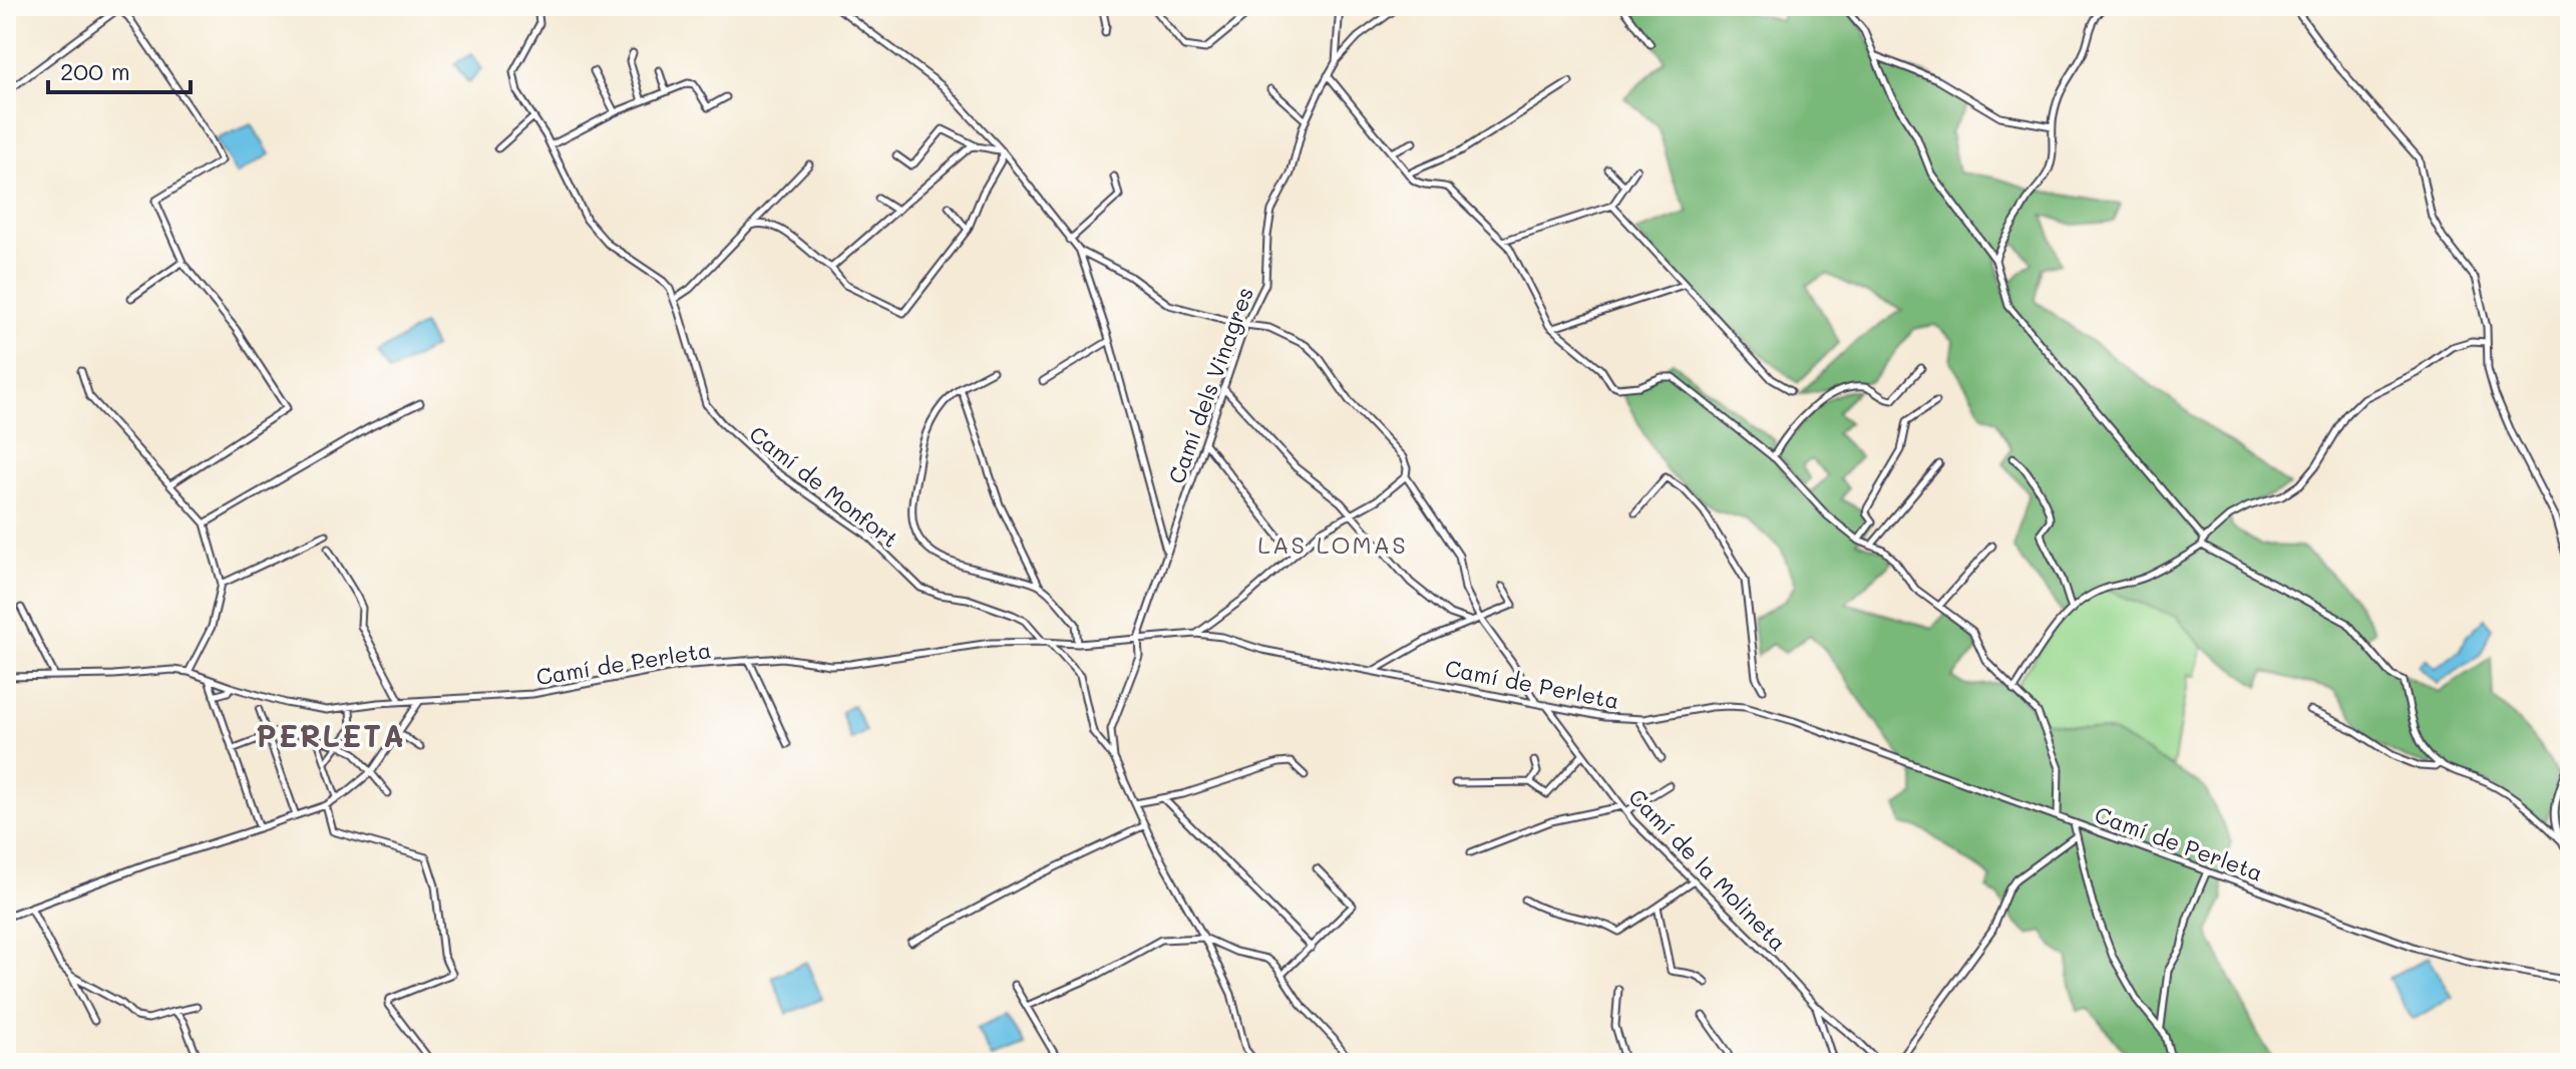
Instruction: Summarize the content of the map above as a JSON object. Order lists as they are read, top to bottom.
{
  "streets": {
    "street": [
      "Camí dels Vinagres",
      "Camí de Monfort",
      "Camí de Perleta",
      "Camí de la Molineta"
    ]
  },
  "crossings": [
    ["Camí dels Vinagres", "Camí de Monfort"],
    ["Camí dels Vinagres", "Camí de Perleta"],
    ["Camí de Monfort", "Camí de Perleta"],
    ["Camí de Perleta", "Camí de la Molineta"]
  ],
  "districts": ["LAS LOMAS", "PERLETA"],
  "scale_bar": "200 m"
}
